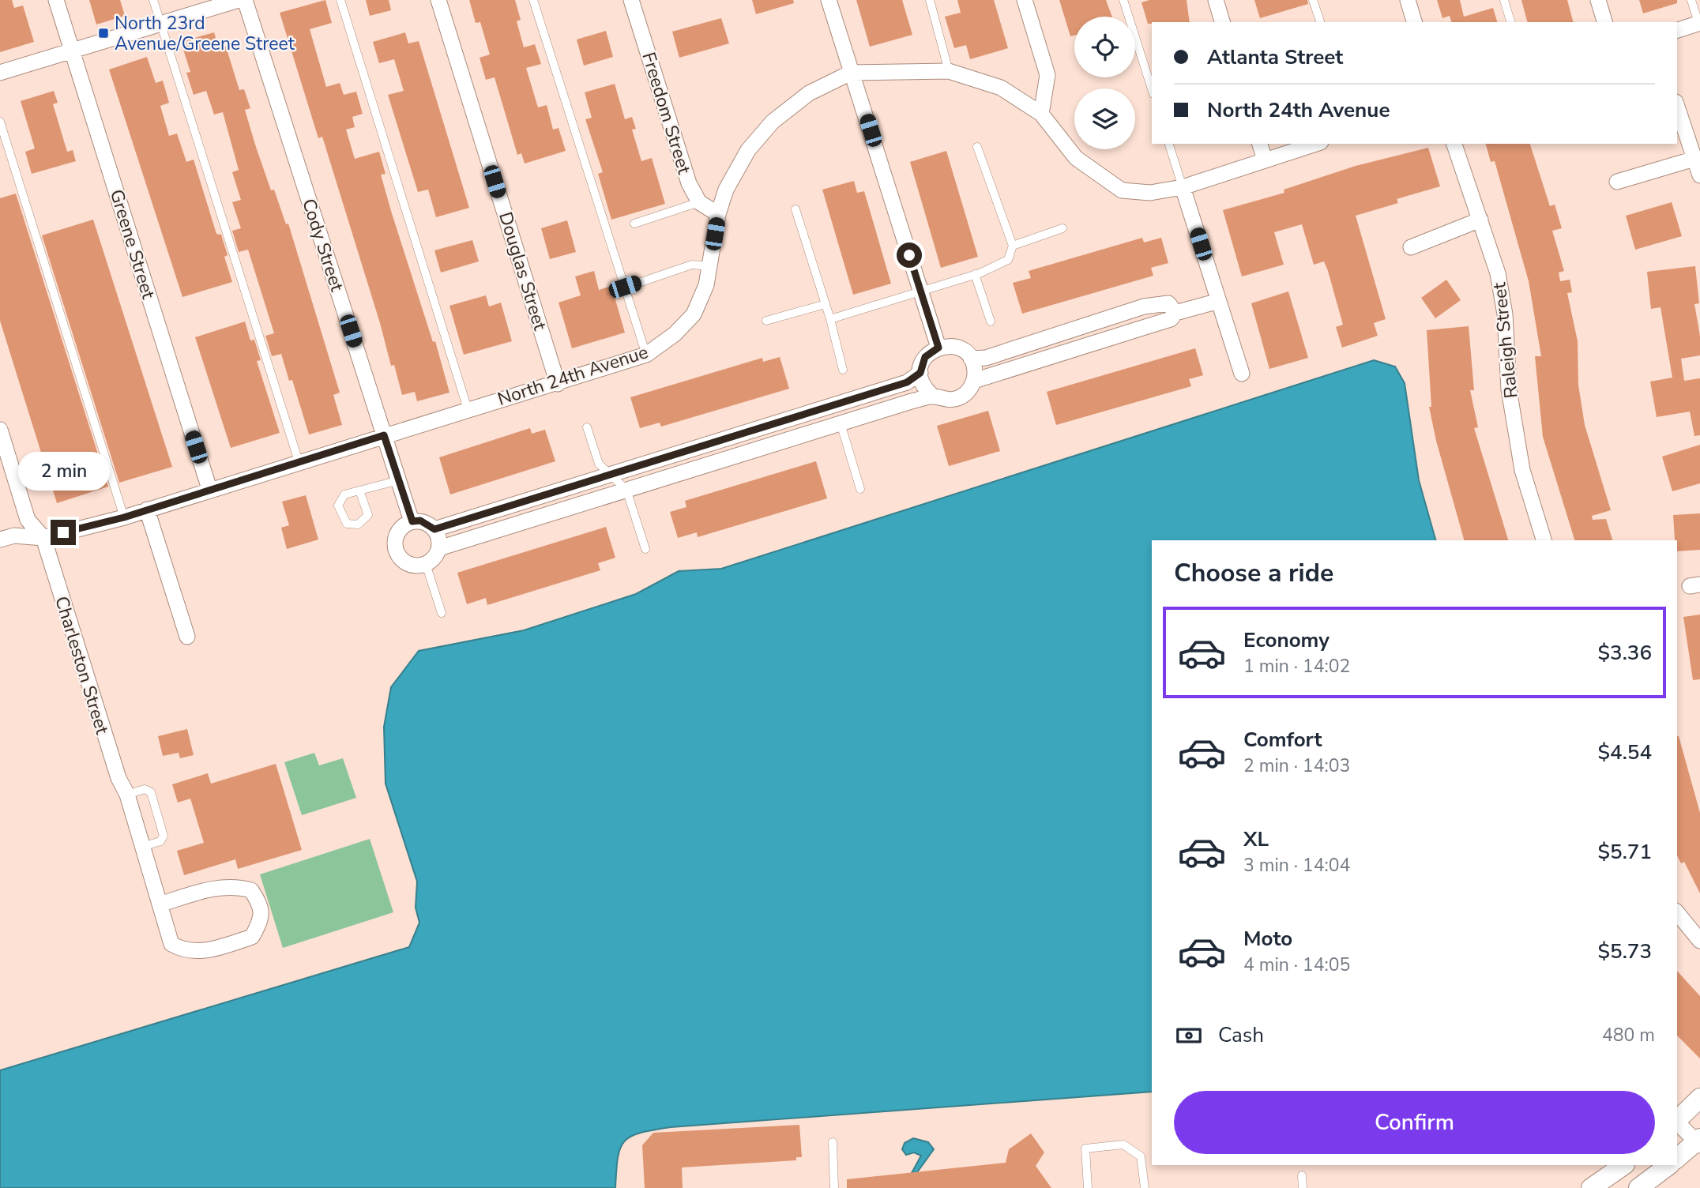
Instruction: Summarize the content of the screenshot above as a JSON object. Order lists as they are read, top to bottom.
{
  "streets": {
    "street": [
      "Freedom Street",
      "Greene Street",
      "Cody Street",
      "Douglas Street",
      "Raleigh Street",
      "North 24th Avenue",
      "Charleston Street"
    ]
  },
  "crossings": [
    ["Greene Street", "North 24th Avenue"],
    ["Cody Street", "North 24th Avenue"],
    ["Douglas Street", "North 24th Avenue"],
    ["North 24th Avenue", "Charleston Street"]
  ],
  "places": {
    "transit": ["North 23rd Avenue/Greene Street"]
  },
  "page": {
    "banner": ["Atlanta Street", "North 24th Avenue"],
    "bubble": "2 min",
    "heading": "Choose a ride",
    "list": [
      {
        "name": "Economy",
        "note": "1 min · 14:02",
        "value": "$3.36"
      },
      {
        "name": "Comfort",
        "note": "2 min · 14:03",
        "value": "$4.54"
      },
      {
        "name": "XL",
        "note": "3 min · 14:04",
        "value": "$5.71"
      },
      {
        "name": "Moto",
        "note": "4 min · 14:05",
        "value": "$5.73"
      }
    ],
    "pay": ["Cash", "480 m"],
    "buttons": "Confirm"
  }
}
